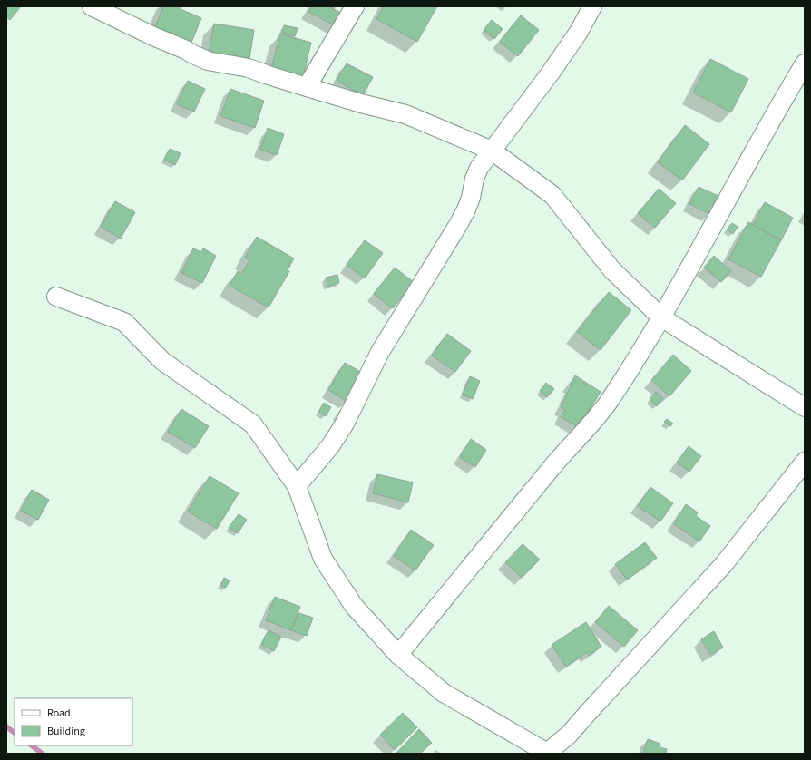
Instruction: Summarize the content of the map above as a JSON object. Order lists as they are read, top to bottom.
{
  "legend": ["Road", "Building"]
}
